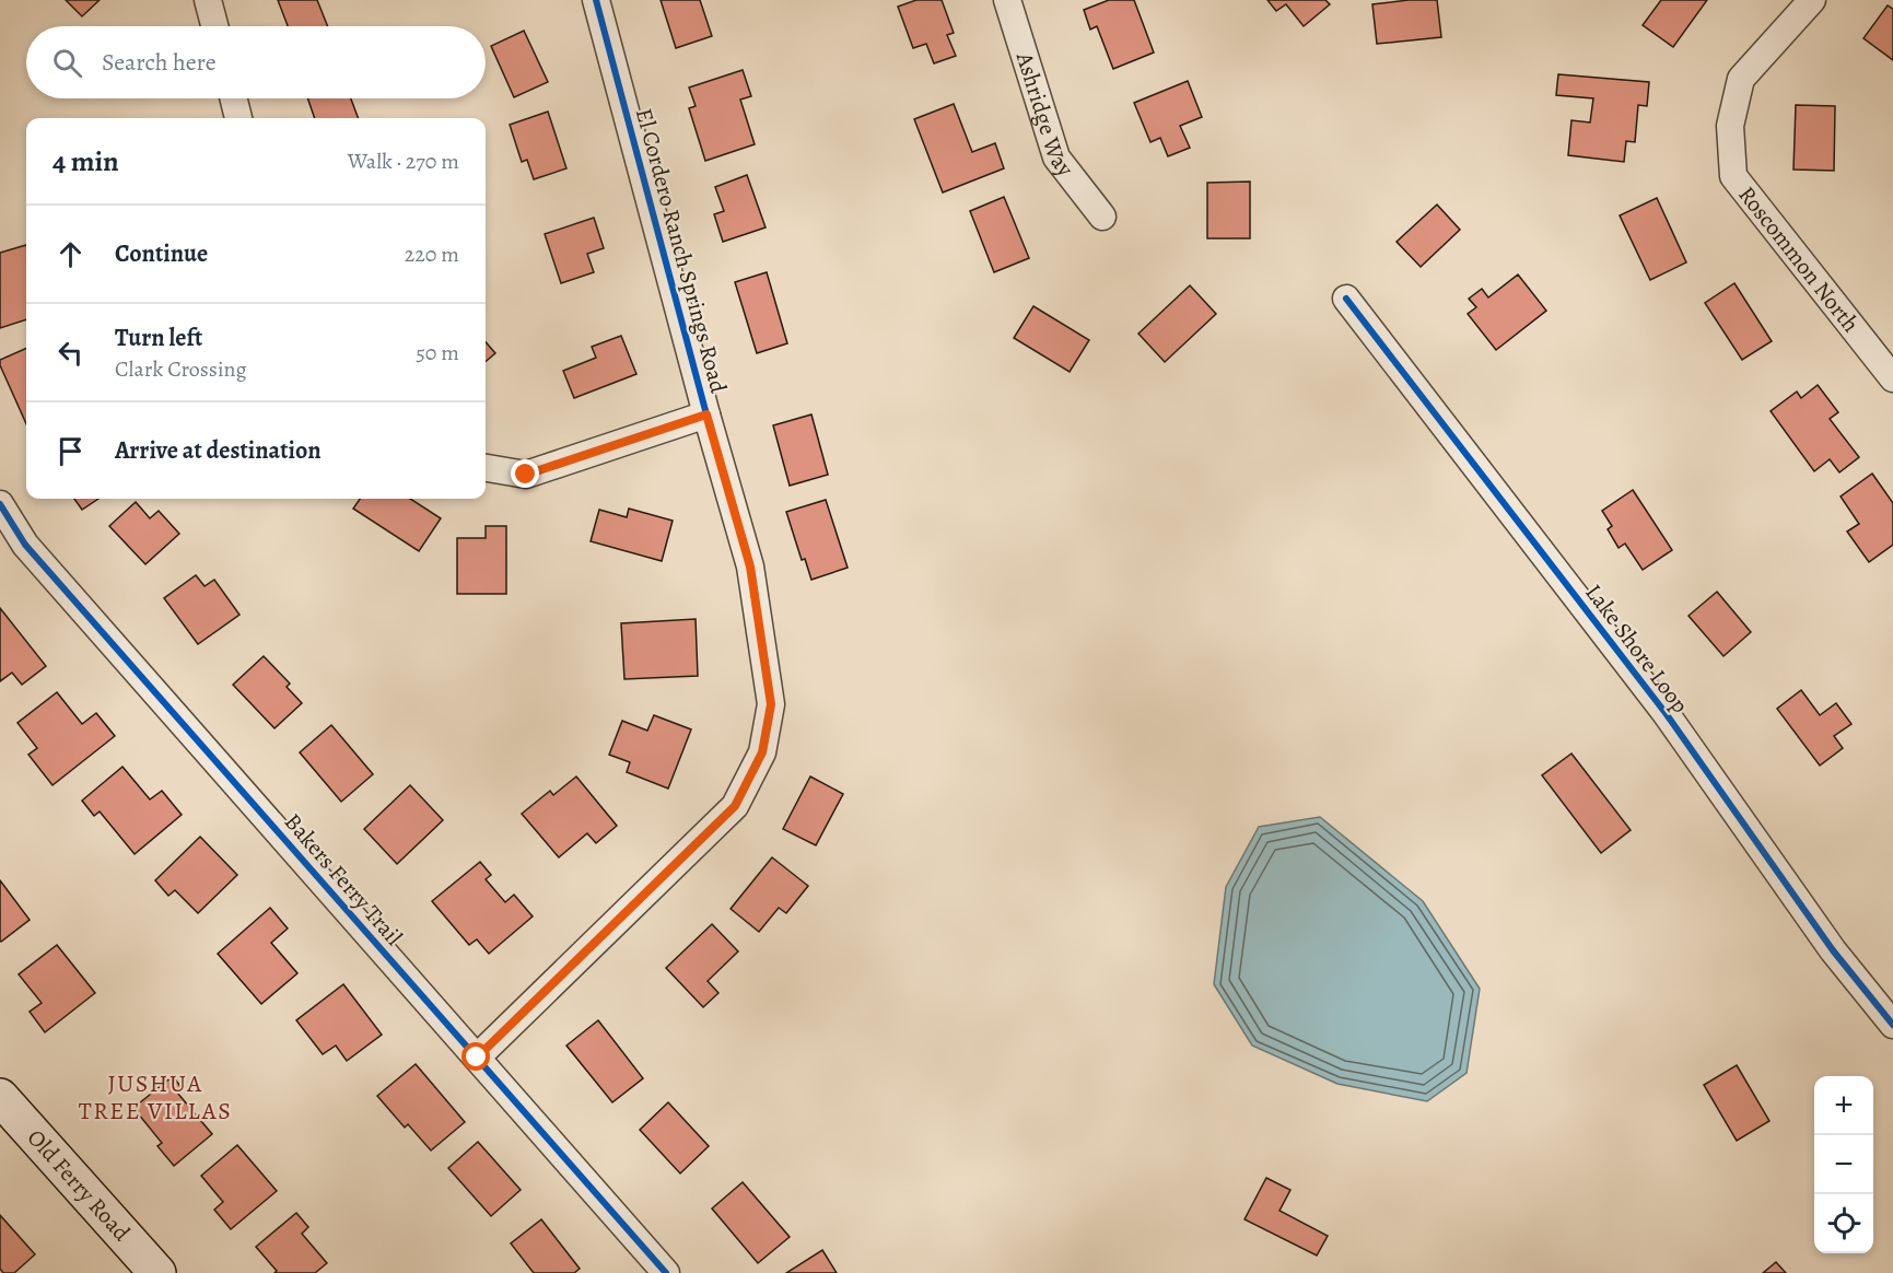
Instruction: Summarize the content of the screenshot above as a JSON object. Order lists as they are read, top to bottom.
{
  "streets": {
    "street": [
      "Ashridge Way",
      "El Cordero Ranch Springs Road",
      "Roscommon North",
      "Lake Shore Loop",
      "Bakers Ferry Trail",
      "Old Ferry Road"
    ]
  },
  "crossings": [
    ["El Cordero Ranch Springs Road", "Bakers Ferry Trail"]
  ],
  "districts": ["JUSHUA TREE VILLAS"],
  "page": {
    "search": "Search here",
    "heading": ["4 min", "Walk · 270 m"],
    "list": [
      ["Continue", "220 m"],
      ["Turn left", "Clark Crossing", "50 m"],
      "Arrive at destination"
    ],
    "map_buttons": ["+", "−"]
  }
}
